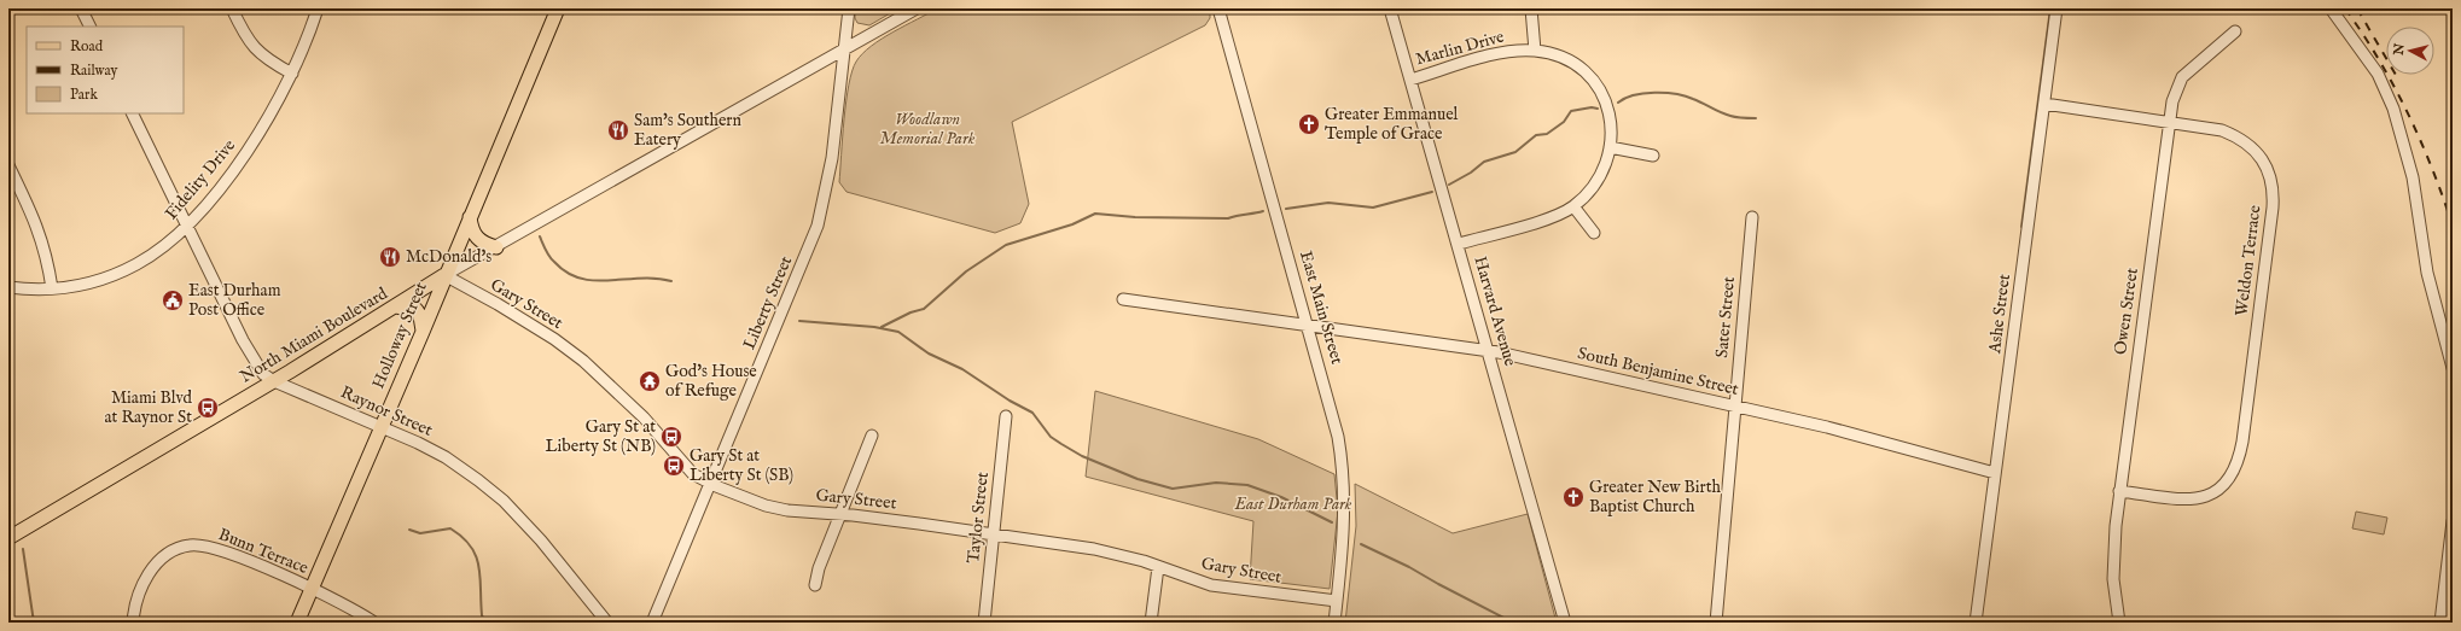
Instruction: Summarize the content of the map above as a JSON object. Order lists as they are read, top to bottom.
{
  "streets": {
    "main road": ["North Miami Boulevard", "Holloway Street"],
    "street": [
      "Marlin Drive",
      "Fidelity Drive",
      "Weldon Terrace",
      "Liberty Street",
      "Gary Street",
      "East Main Street",
      "Harvard Avenue",
      "Owen Street",
      "Ashe Street",
      "Sater Street",
      "South Benjamine Street",
      "Raynor Street",
      "Taylor Street",
      "Bunn Terrace"
    ]
  },
  "crossings": [
    ["Marlin Drive", "Harvard Avenue"],
    ["Fidelity Drive", "Raynor Street"],
    ["Weldon Terrace", "Owen Street"],
    ["Weldon Terrace", "Ashe Street"],
    ["Liberty Street", "Gary Street"],
    ["Liberty Street", "North Miami Boulevard"],
    ["Gary Street", "East Main Street"],
    ["Gary Street", "North Miami Boulevard"],
    ["Gary Street", "Holloway Street"],
    ["Gary Street", "Taylor Street"],
    ["East Main Street", "South Benjamine Street"],
    ["Harvard Avenue", "South Benjamine Street"],
    ["Ashe Street", "South Benjamine Street"],
    ["Sater Street", "South Benjamine Street"],
    ["North Miami Boulevard", "Holloway Street"],
    ["North Miami Boulevard", "Raynor Street"],
    ["Holloway Street", "Raynor Street"],
    ["Holloway Street", "Bunn Terrace"]
  ],
  "parks": ["Woodlawn Memorial Park", "East Durham Park"],
  "places": {
    "church": ["Greater Emmanuel Temple of Grace", "Greater New Birth Baptist Church"],
    "restaurant": ["Sam's Southern Eatery", "McDonald's"],
    "public building": ["East Durham Post Office"],
    "temple": ["God's House of Refuge"],
    "bus stop": ["Miami Blvd at Raynor St", "Gary St at Liberty St (NB)", "Gary St at Liberty St (SB)"]
  },
  "legend": ["Road", "Railway", "Park"],
  "north": "left"
}
